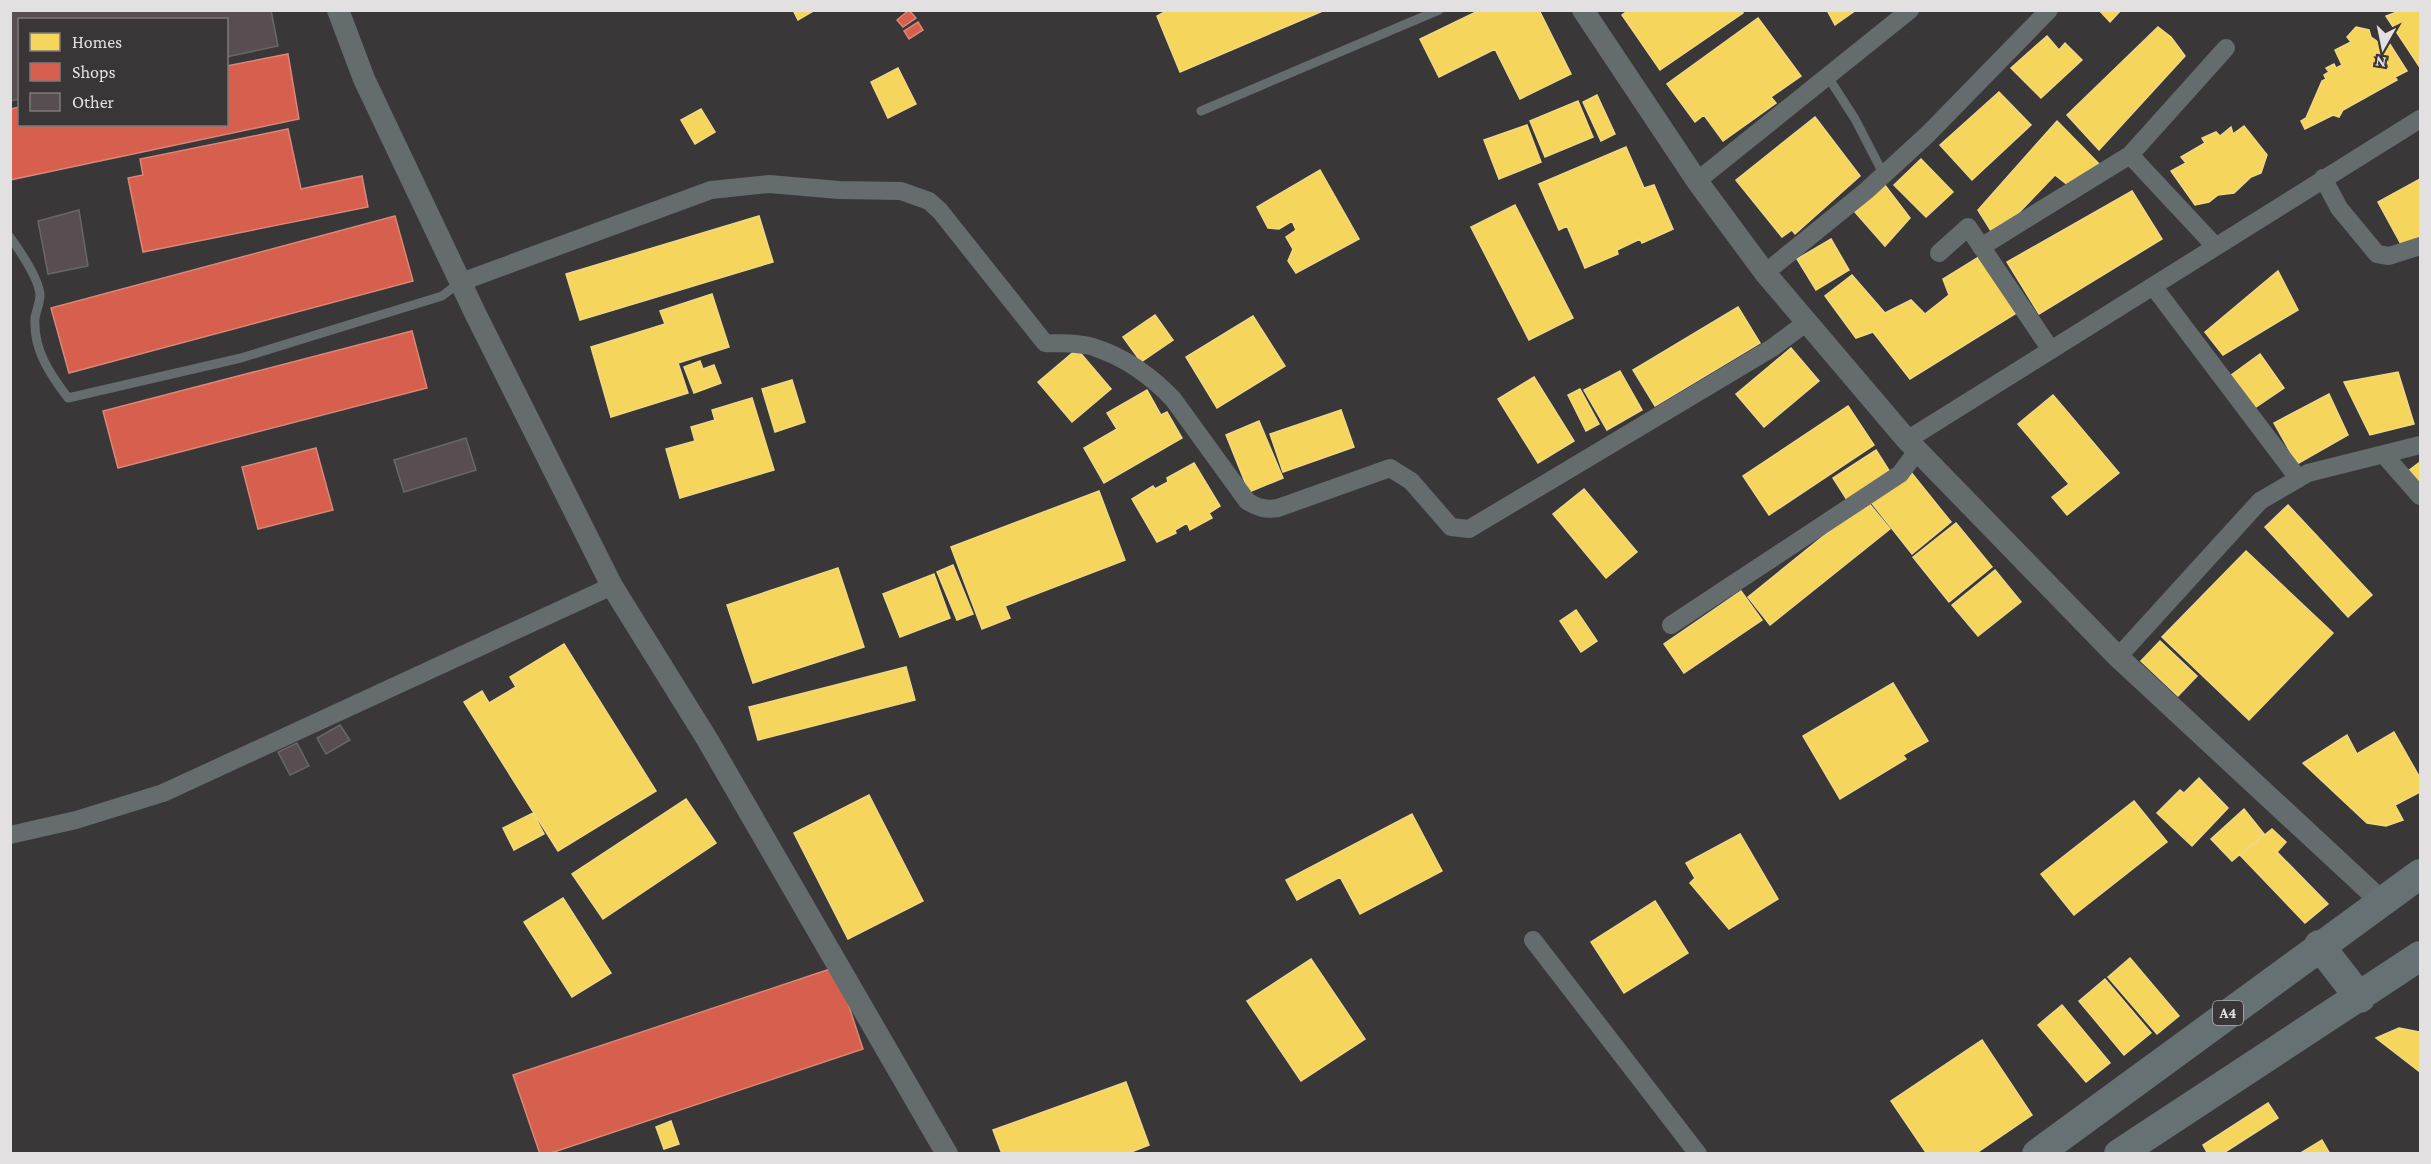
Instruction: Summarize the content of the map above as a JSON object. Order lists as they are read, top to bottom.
{
  "streets": {
    "highway": ["A4"]
  },
  "legend": ["Homes", "Shops", "Other"],
  "north": "bottom"
}
